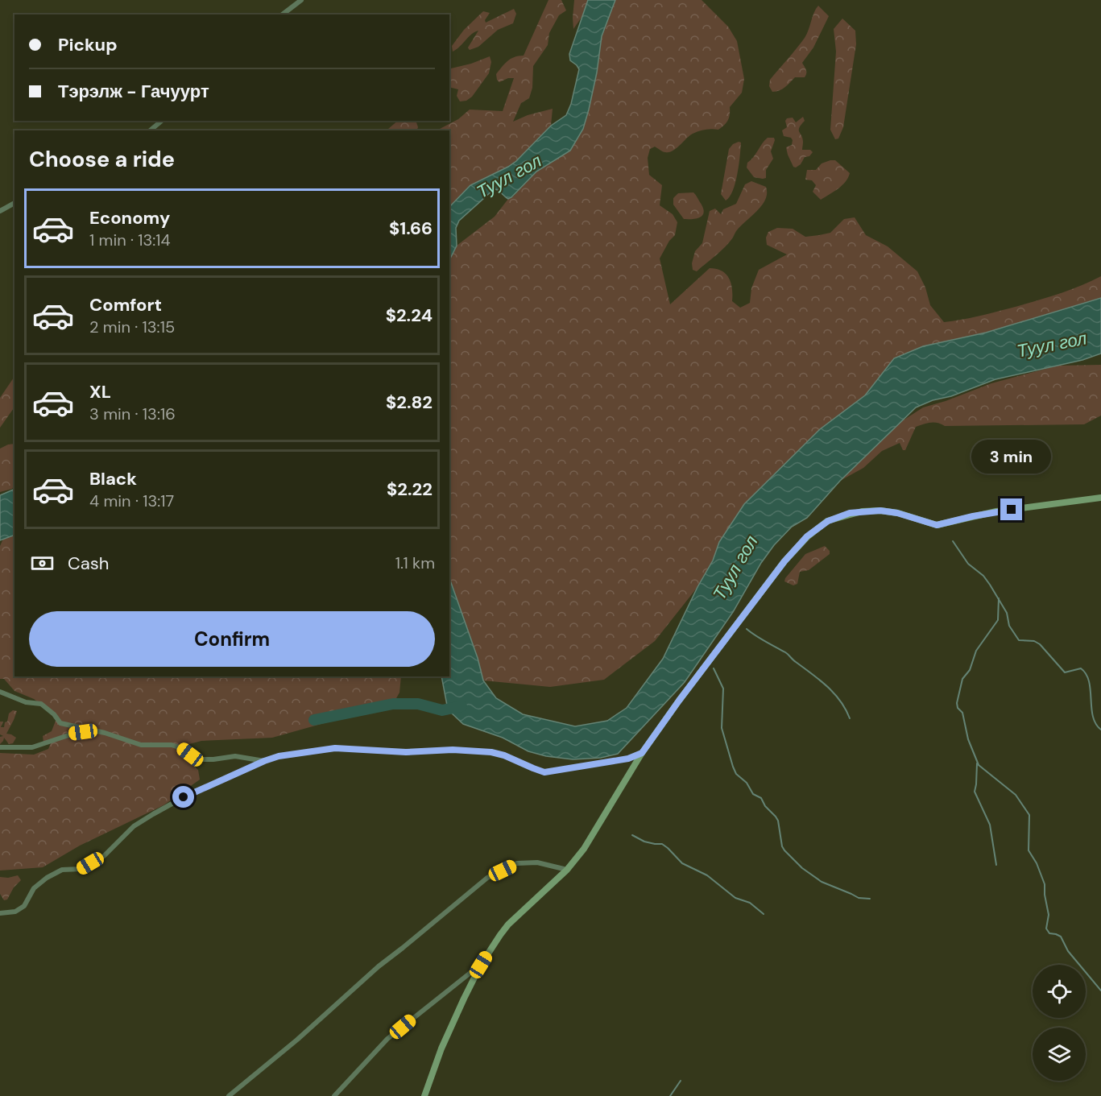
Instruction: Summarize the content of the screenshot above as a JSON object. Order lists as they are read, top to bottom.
{
  "water": ["Туул гол"],
  "page": {
    "banner": ["Pickup", "Тэрэлж - Гачуурт"],
    "heading": "Choose a ride",
    "list": [
      {
        "name": "Economy",
        "note": "1 min · 13:14",
        "value": "$1.66"
      },
      {
        "name": "Comfort",
        "note": "2 min · 13:15",
        "value": "$2.24"
      },
      {
        "name": "XL",
        "note": "3 min · 13:16",
        "value": "$2.82"
      },
      {
        "name": "Black",
        "note": "4 min · 13:17",
        "value": "$2.22"
      }
    ],
    "bubble": "3 min",
    "pay": ["Cash", "1.1 km"],
    "buttons": "Confirm"
  }
}
